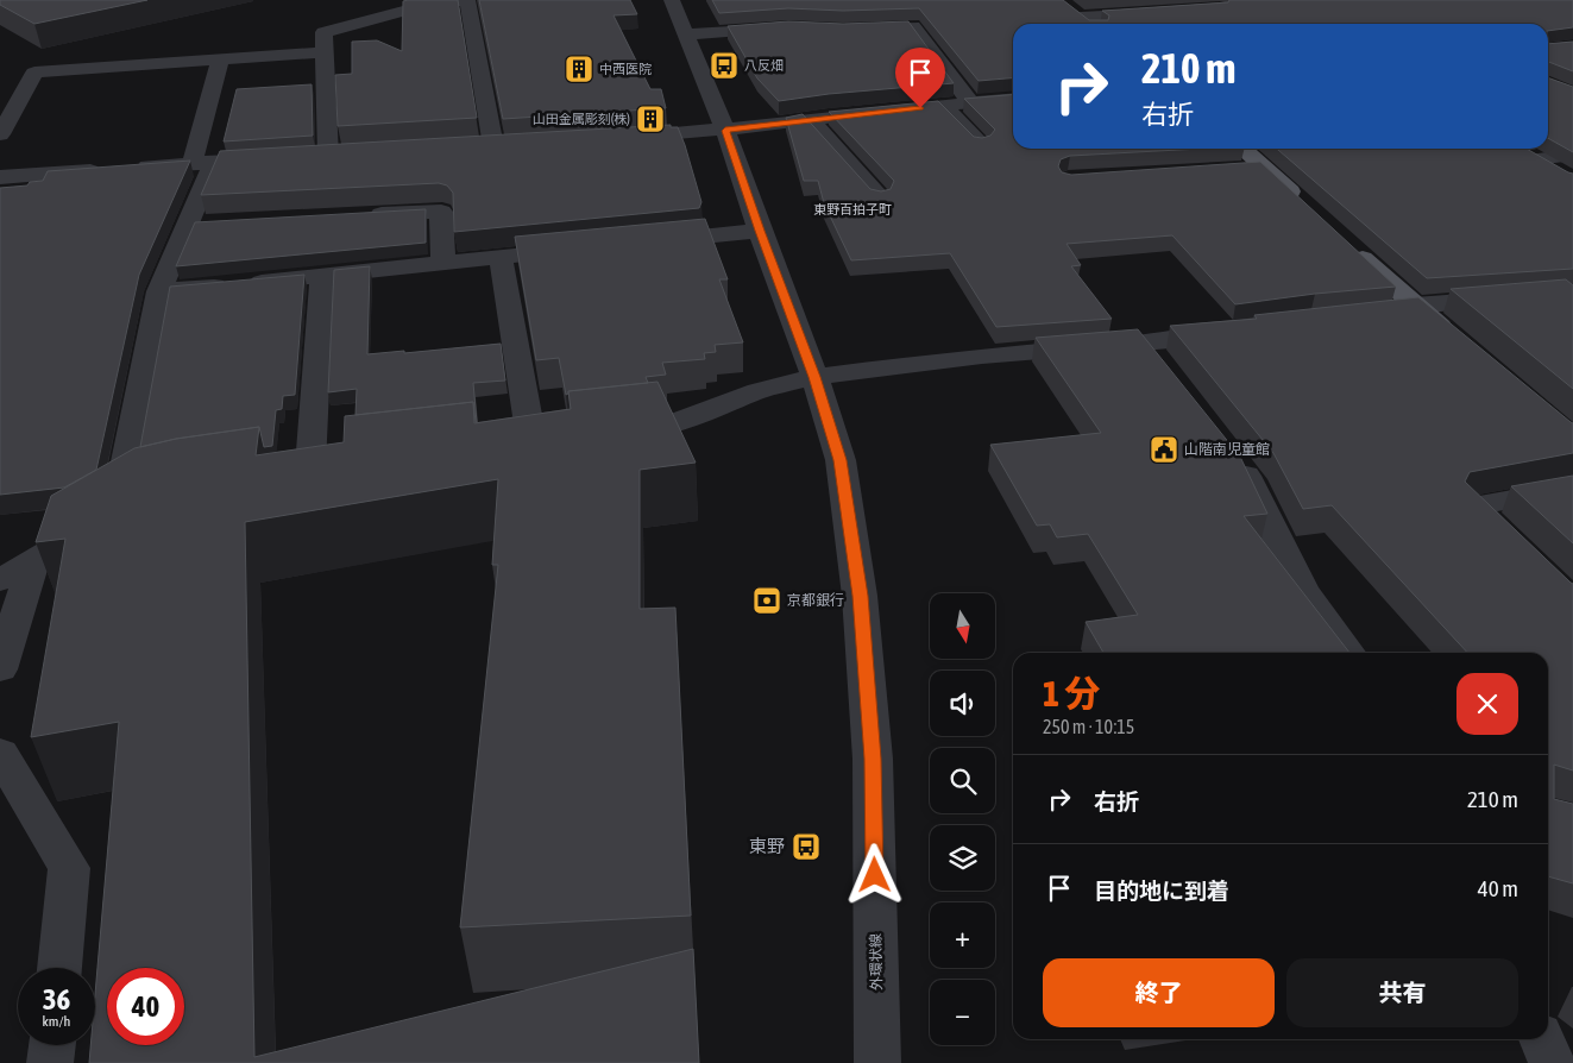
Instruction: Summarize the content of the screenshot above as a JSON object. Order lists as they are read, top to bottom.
{
  "streets": {
    "street": ["外環状線"]
  },
  "districts": ["東野百拍子町"],
  "places": {
    "bus stop": ["八反畑", "東野"],
    "building": ["中西医院", "山田金属彫刻(株)"],
    "public building": ["山階南児童館"],
    "bank": ["京都銀行"]
  },
  "north": "bottom",
  "page": {
    "turn": ["210 m", "右折"],
    "map_buttons": ["+", "−"],
    "heading": ["1 分", "250 m · 10:15"],
    "list": [
      {
        "name": "右折",
        "value": "210 m"
      },
      {
        "name": "目的地に到着",
        "value": "40 m"
      }
    ],
    "buttons": ["終了", "共有"],
    "speed": "36 km/h",
    "limit": "40"
  }
}
